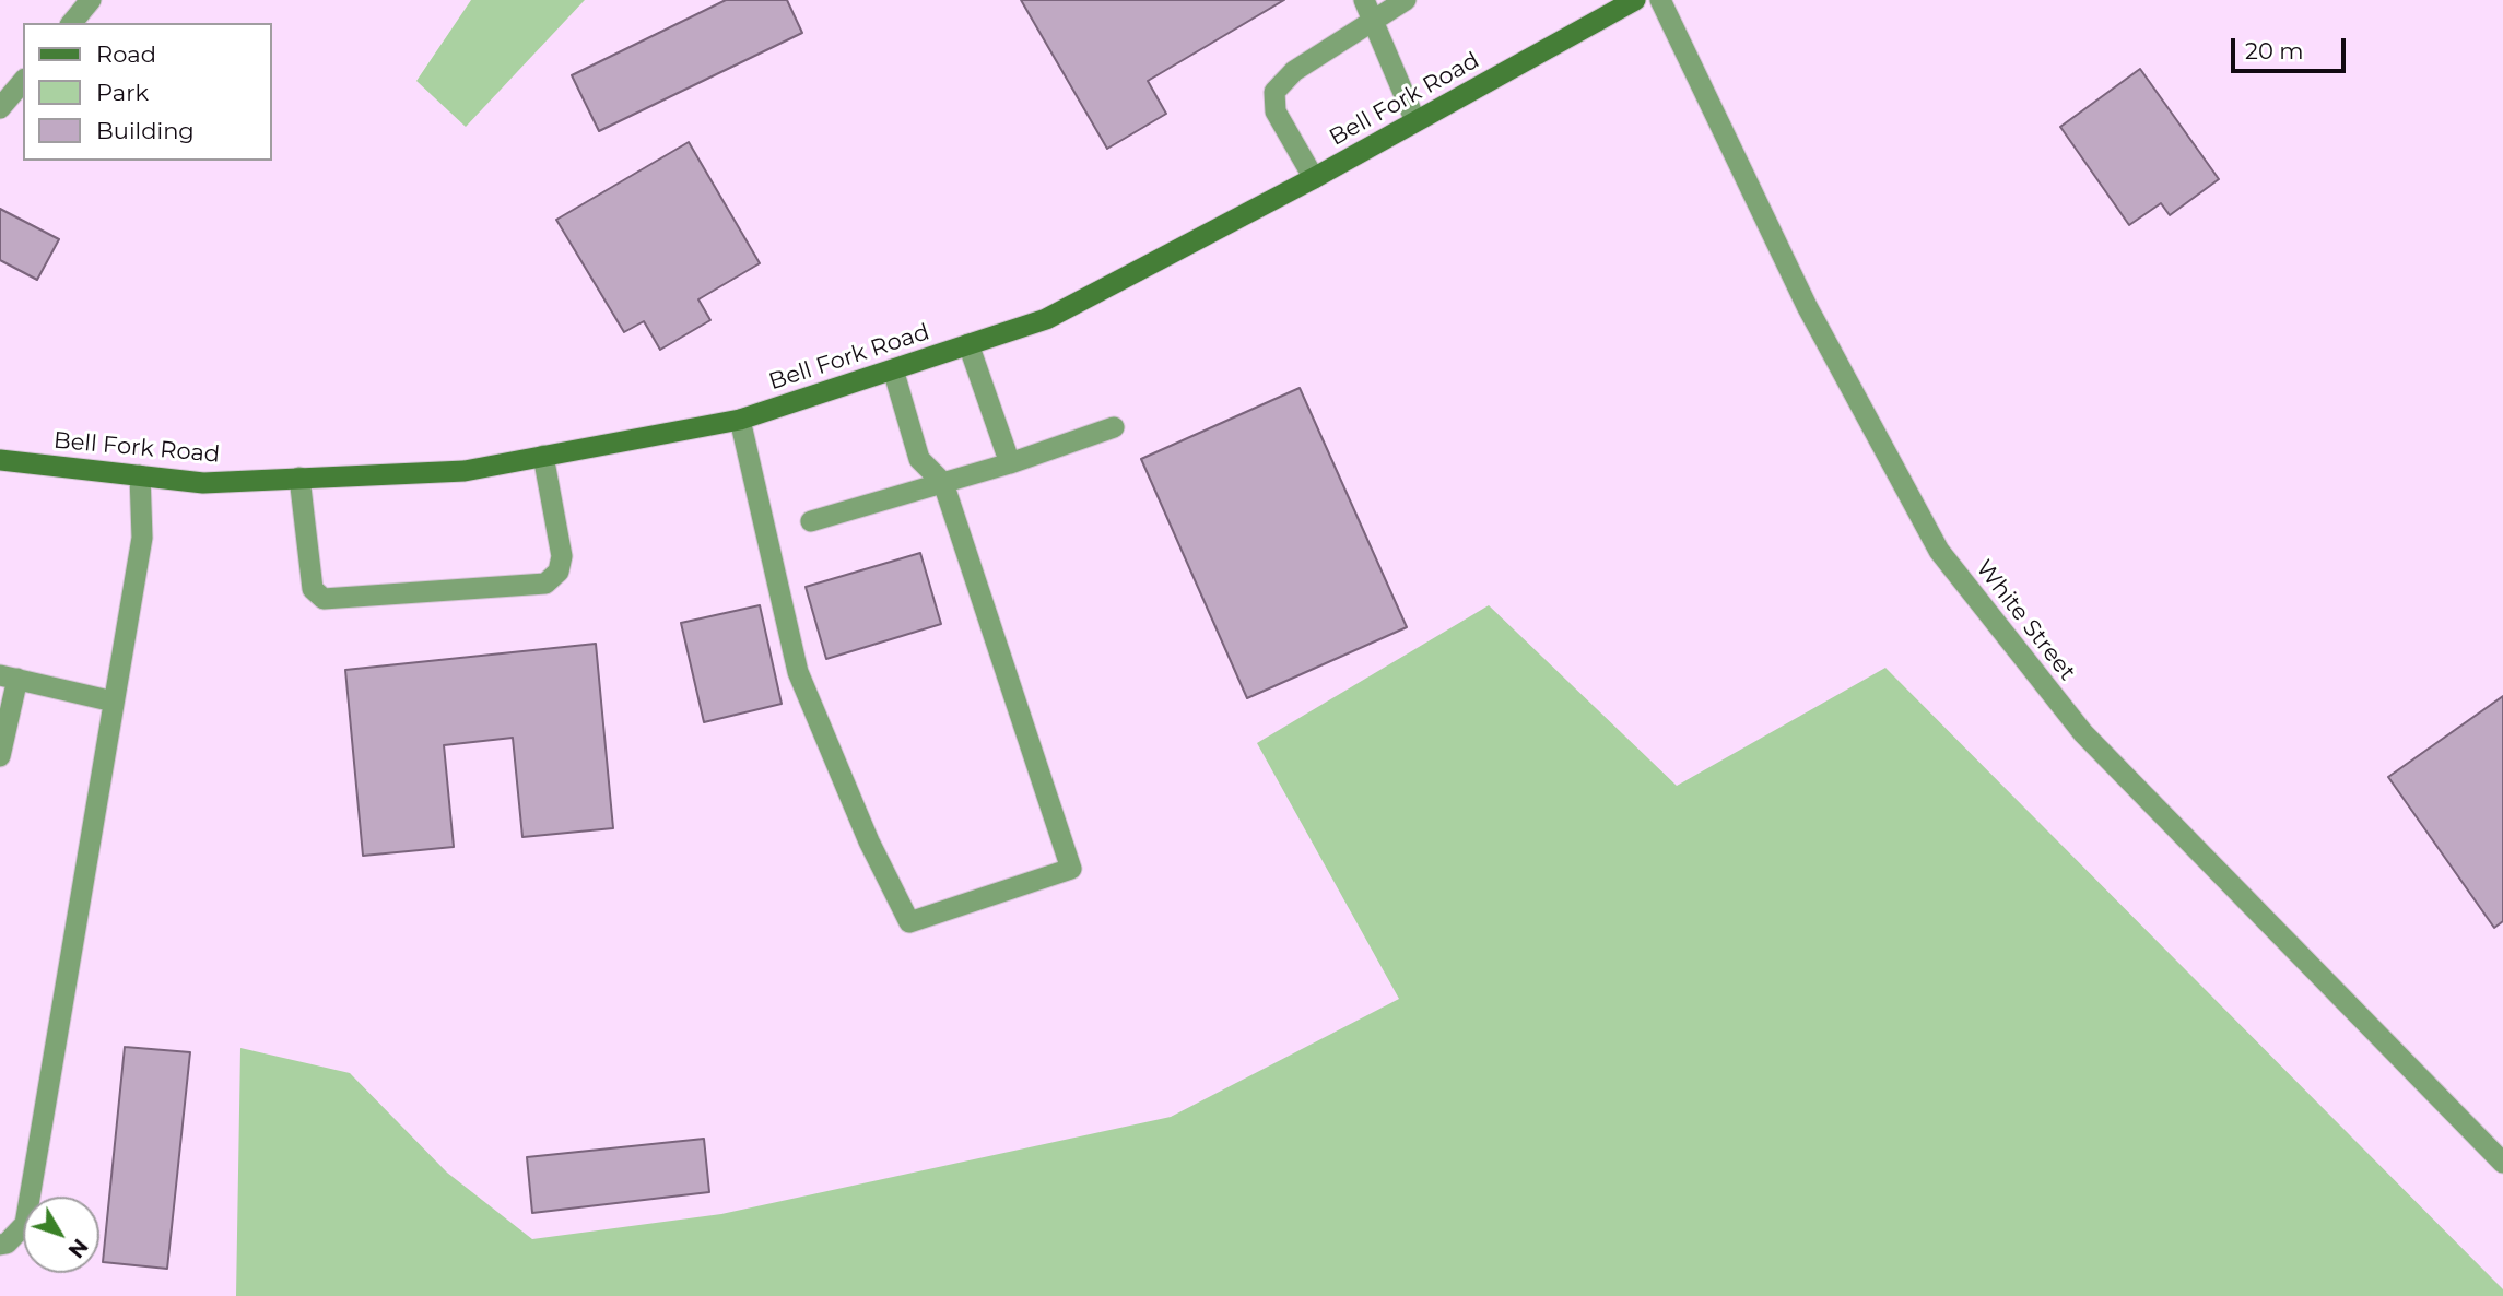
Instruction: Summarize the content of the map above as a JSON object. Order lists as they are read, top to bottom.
{
  "streets": {
    "main road": ["Bell Fork Road"],
    "street": ["White Street"]
  },
  "legend": ["Road", "Park", "Building"],
  "scale_bar": "20 m",
  "north": "bottom right"
}
